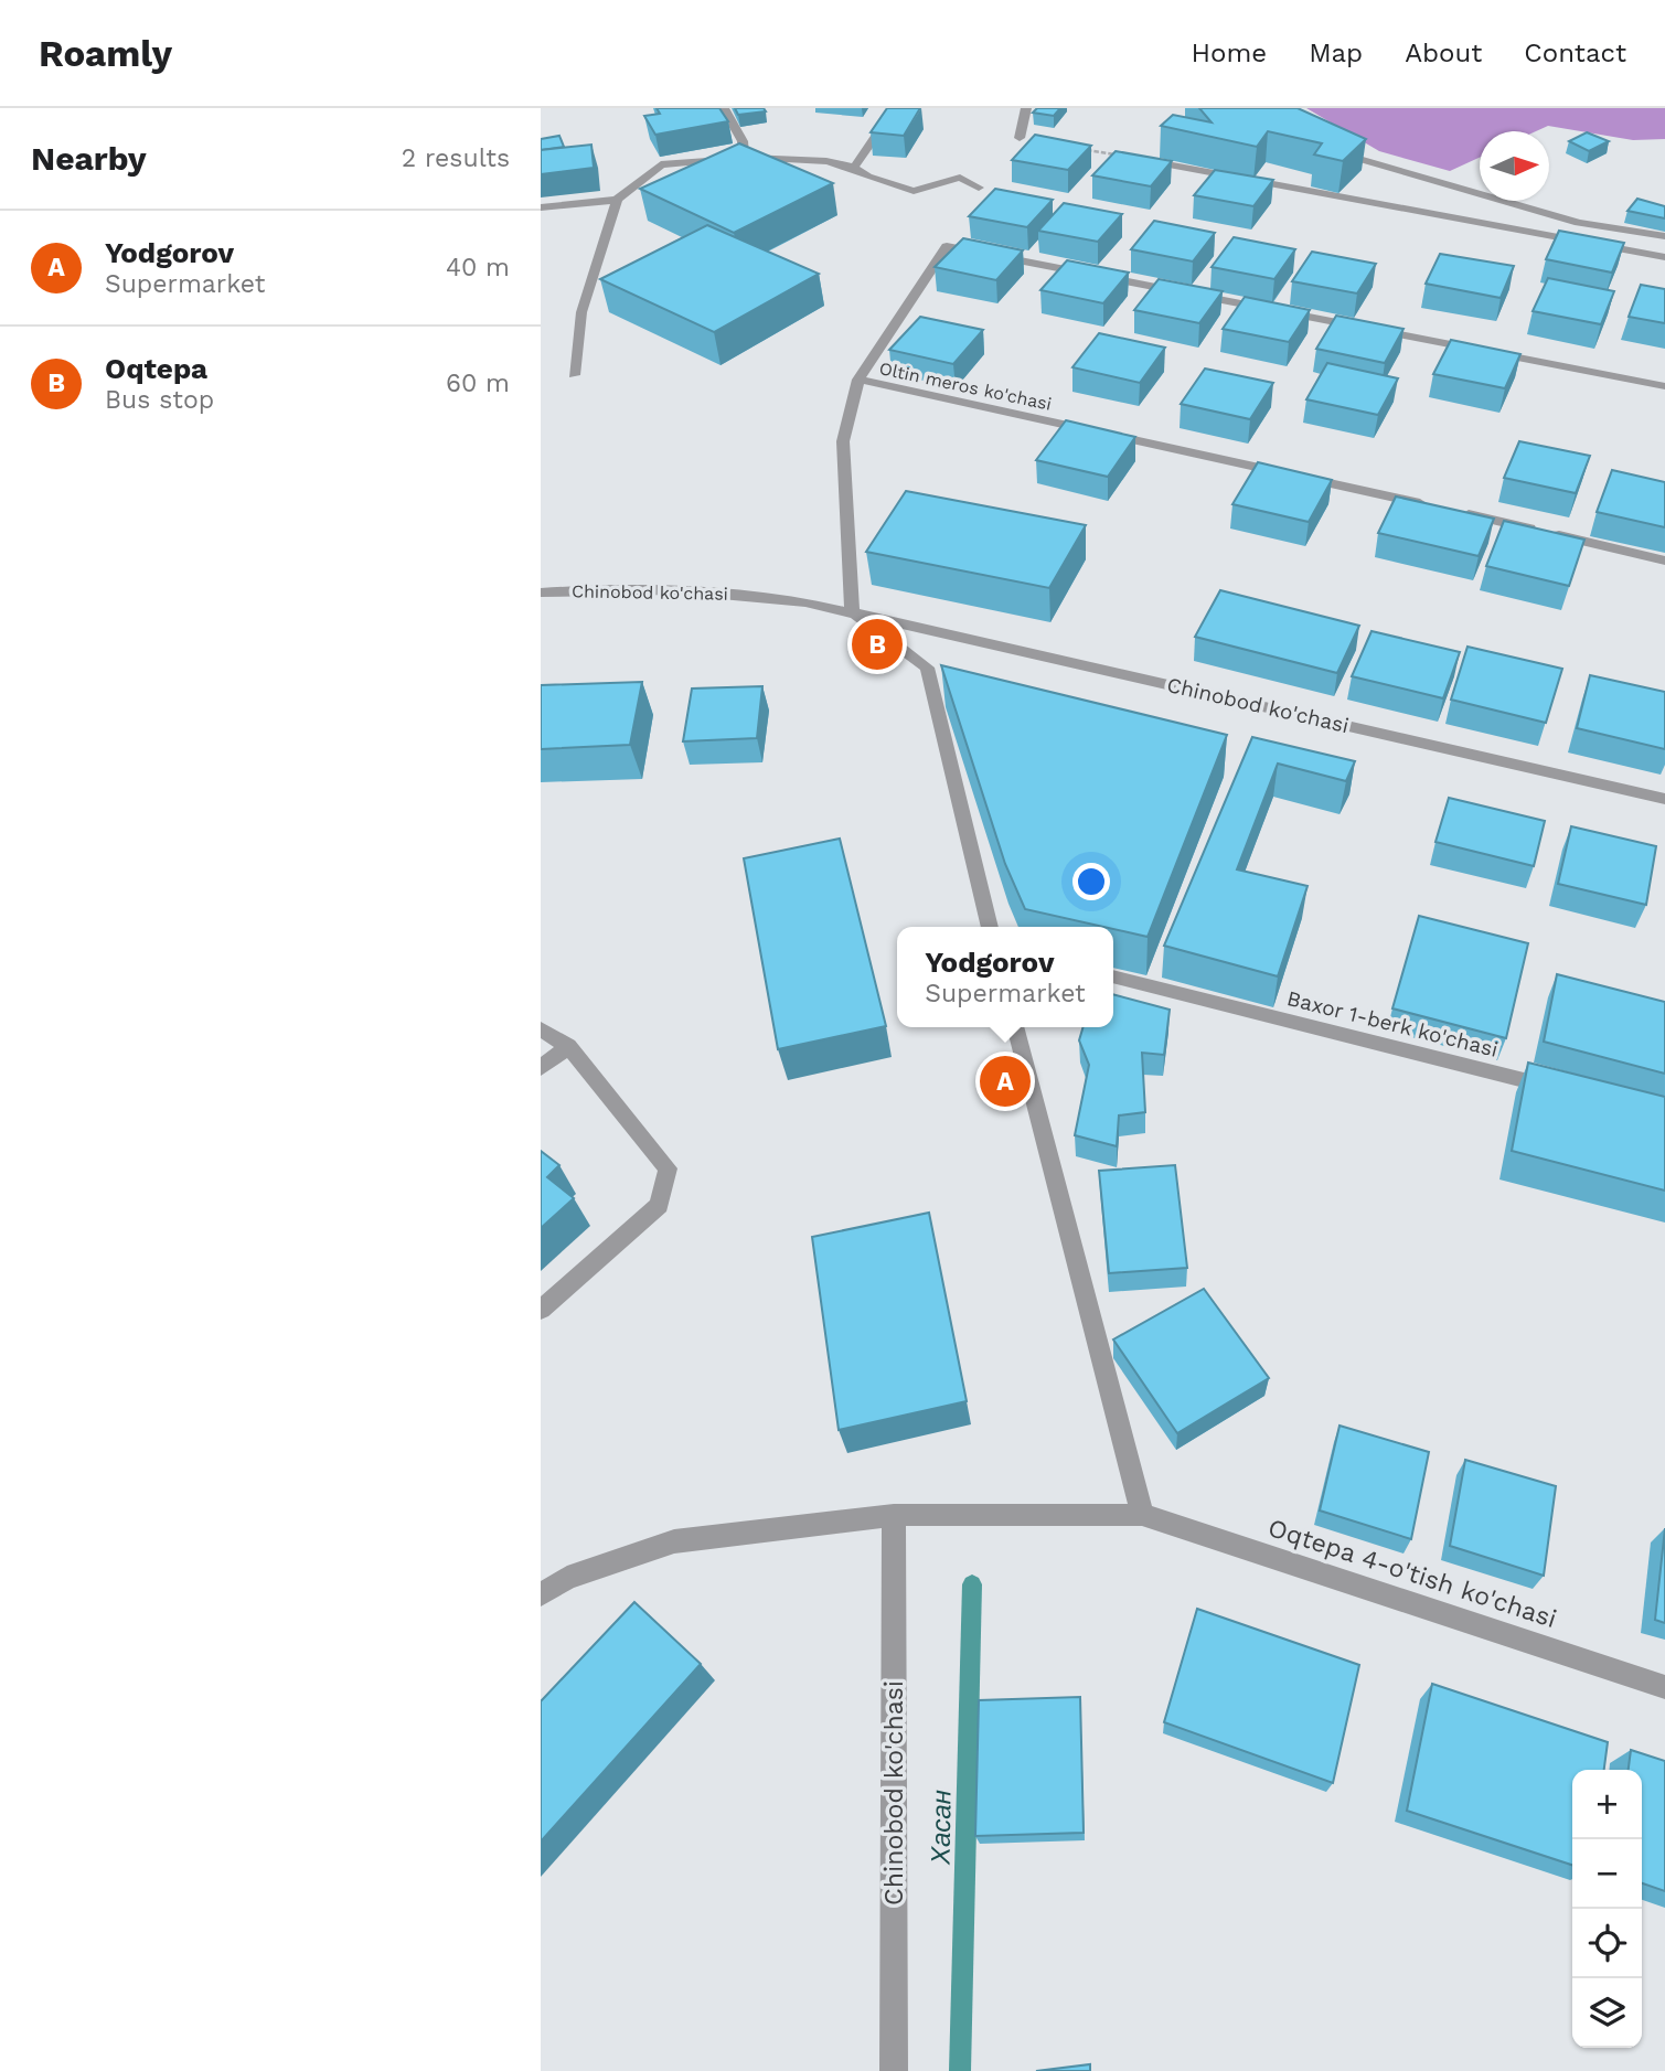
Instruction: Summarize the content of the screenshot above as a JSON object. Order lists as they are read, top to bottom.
{
  "streets": {
    "street": [
      "Oltin meros ko'chasi",
      "Chinobod ko'chasi",
      "Baxor 1-berk ko'chasi",
      "Oqtepa 4-o'tish ko'chasi"
    ]
  },
  "crossings": [
    ["Chinobod ko'chasi", "Oqtepa 4-o'tish ko'chasi"]
  ],
  "water": ["Хасан"],
  "north": "right",
  "page": {
    "header": "Roamly",
    "nav": [
      "Home",
      "Map",
      "About",
      "Contact"
    ],
    "heading": ["Nearby", "2 results"],
    "list": [
      {
        "mark": "A",
        "name": "Yodgorov",
        "note": "Supermarket",
        "value": "40 m"
      },
      {
        "mark": "B",
        "name": "Oqtepa",
        "note": "Bus stop",
        "value": "60 m"
      }
    ],
    "pins": ["B", "A"],
    "popup": ["Yodgorov", "Supermarket"],
    "map_buttons": ["+", "−"]
  }
}
